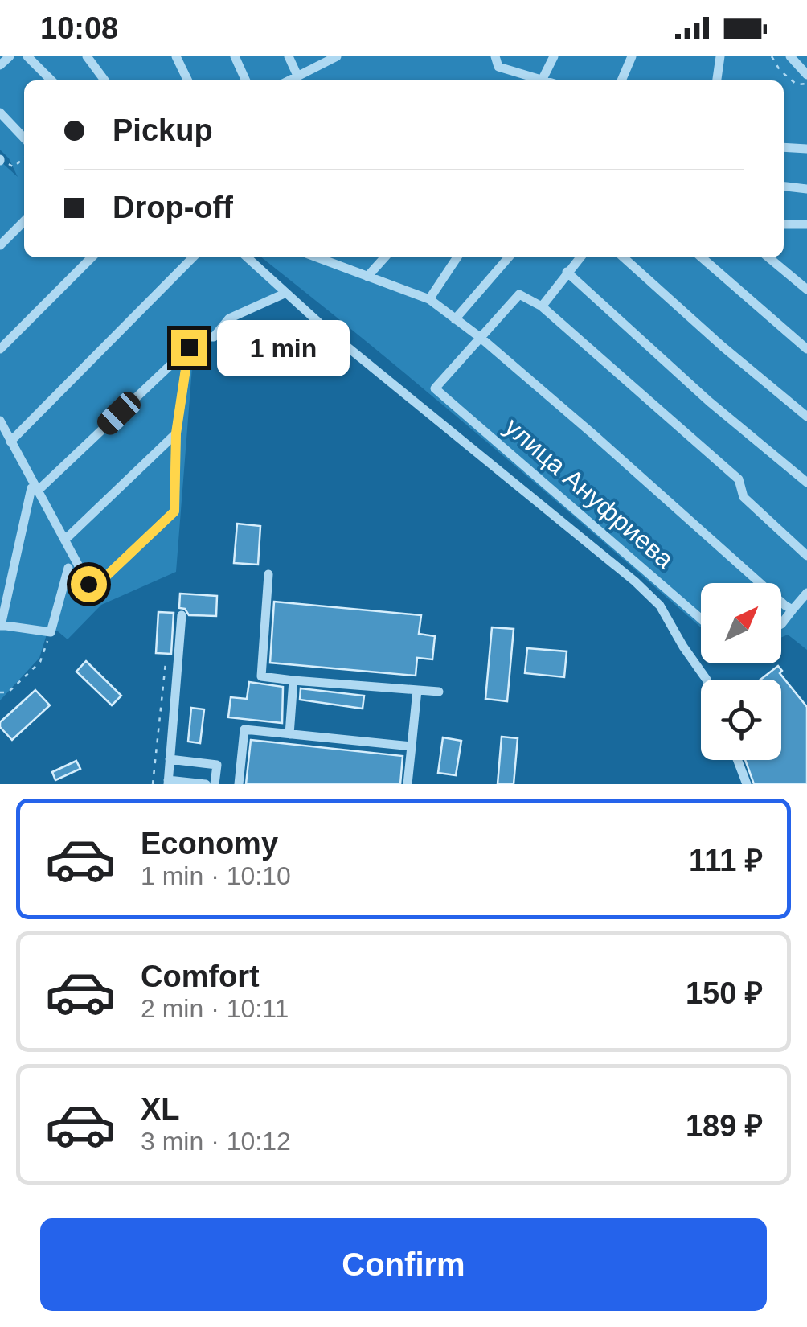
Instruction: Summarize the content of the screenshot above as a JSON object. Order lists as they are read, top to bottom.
{
  "streets": {
    "street": ["улица Ануфриева"]
  },
  "north": "top right",
  "page": {
    "status": "10:08",
    "banner": ["Pickup", "Drop-off"],
    "bubble": "1 min",
    "list": [
      {
        "name": "Economy",
        "note": "1 min · 10:10",
        "value": "111 ₽"
      },
      {
        "name": "Comfort",
        "note": "2 min · 10:11",
        "value": "150 ₽"
      },
      {
        "name": "XL",
        "note": "3 min · 10:12",
        "value": "189 ₽"
      }
    ],
    "buttons": "Confirm"
  }
}
